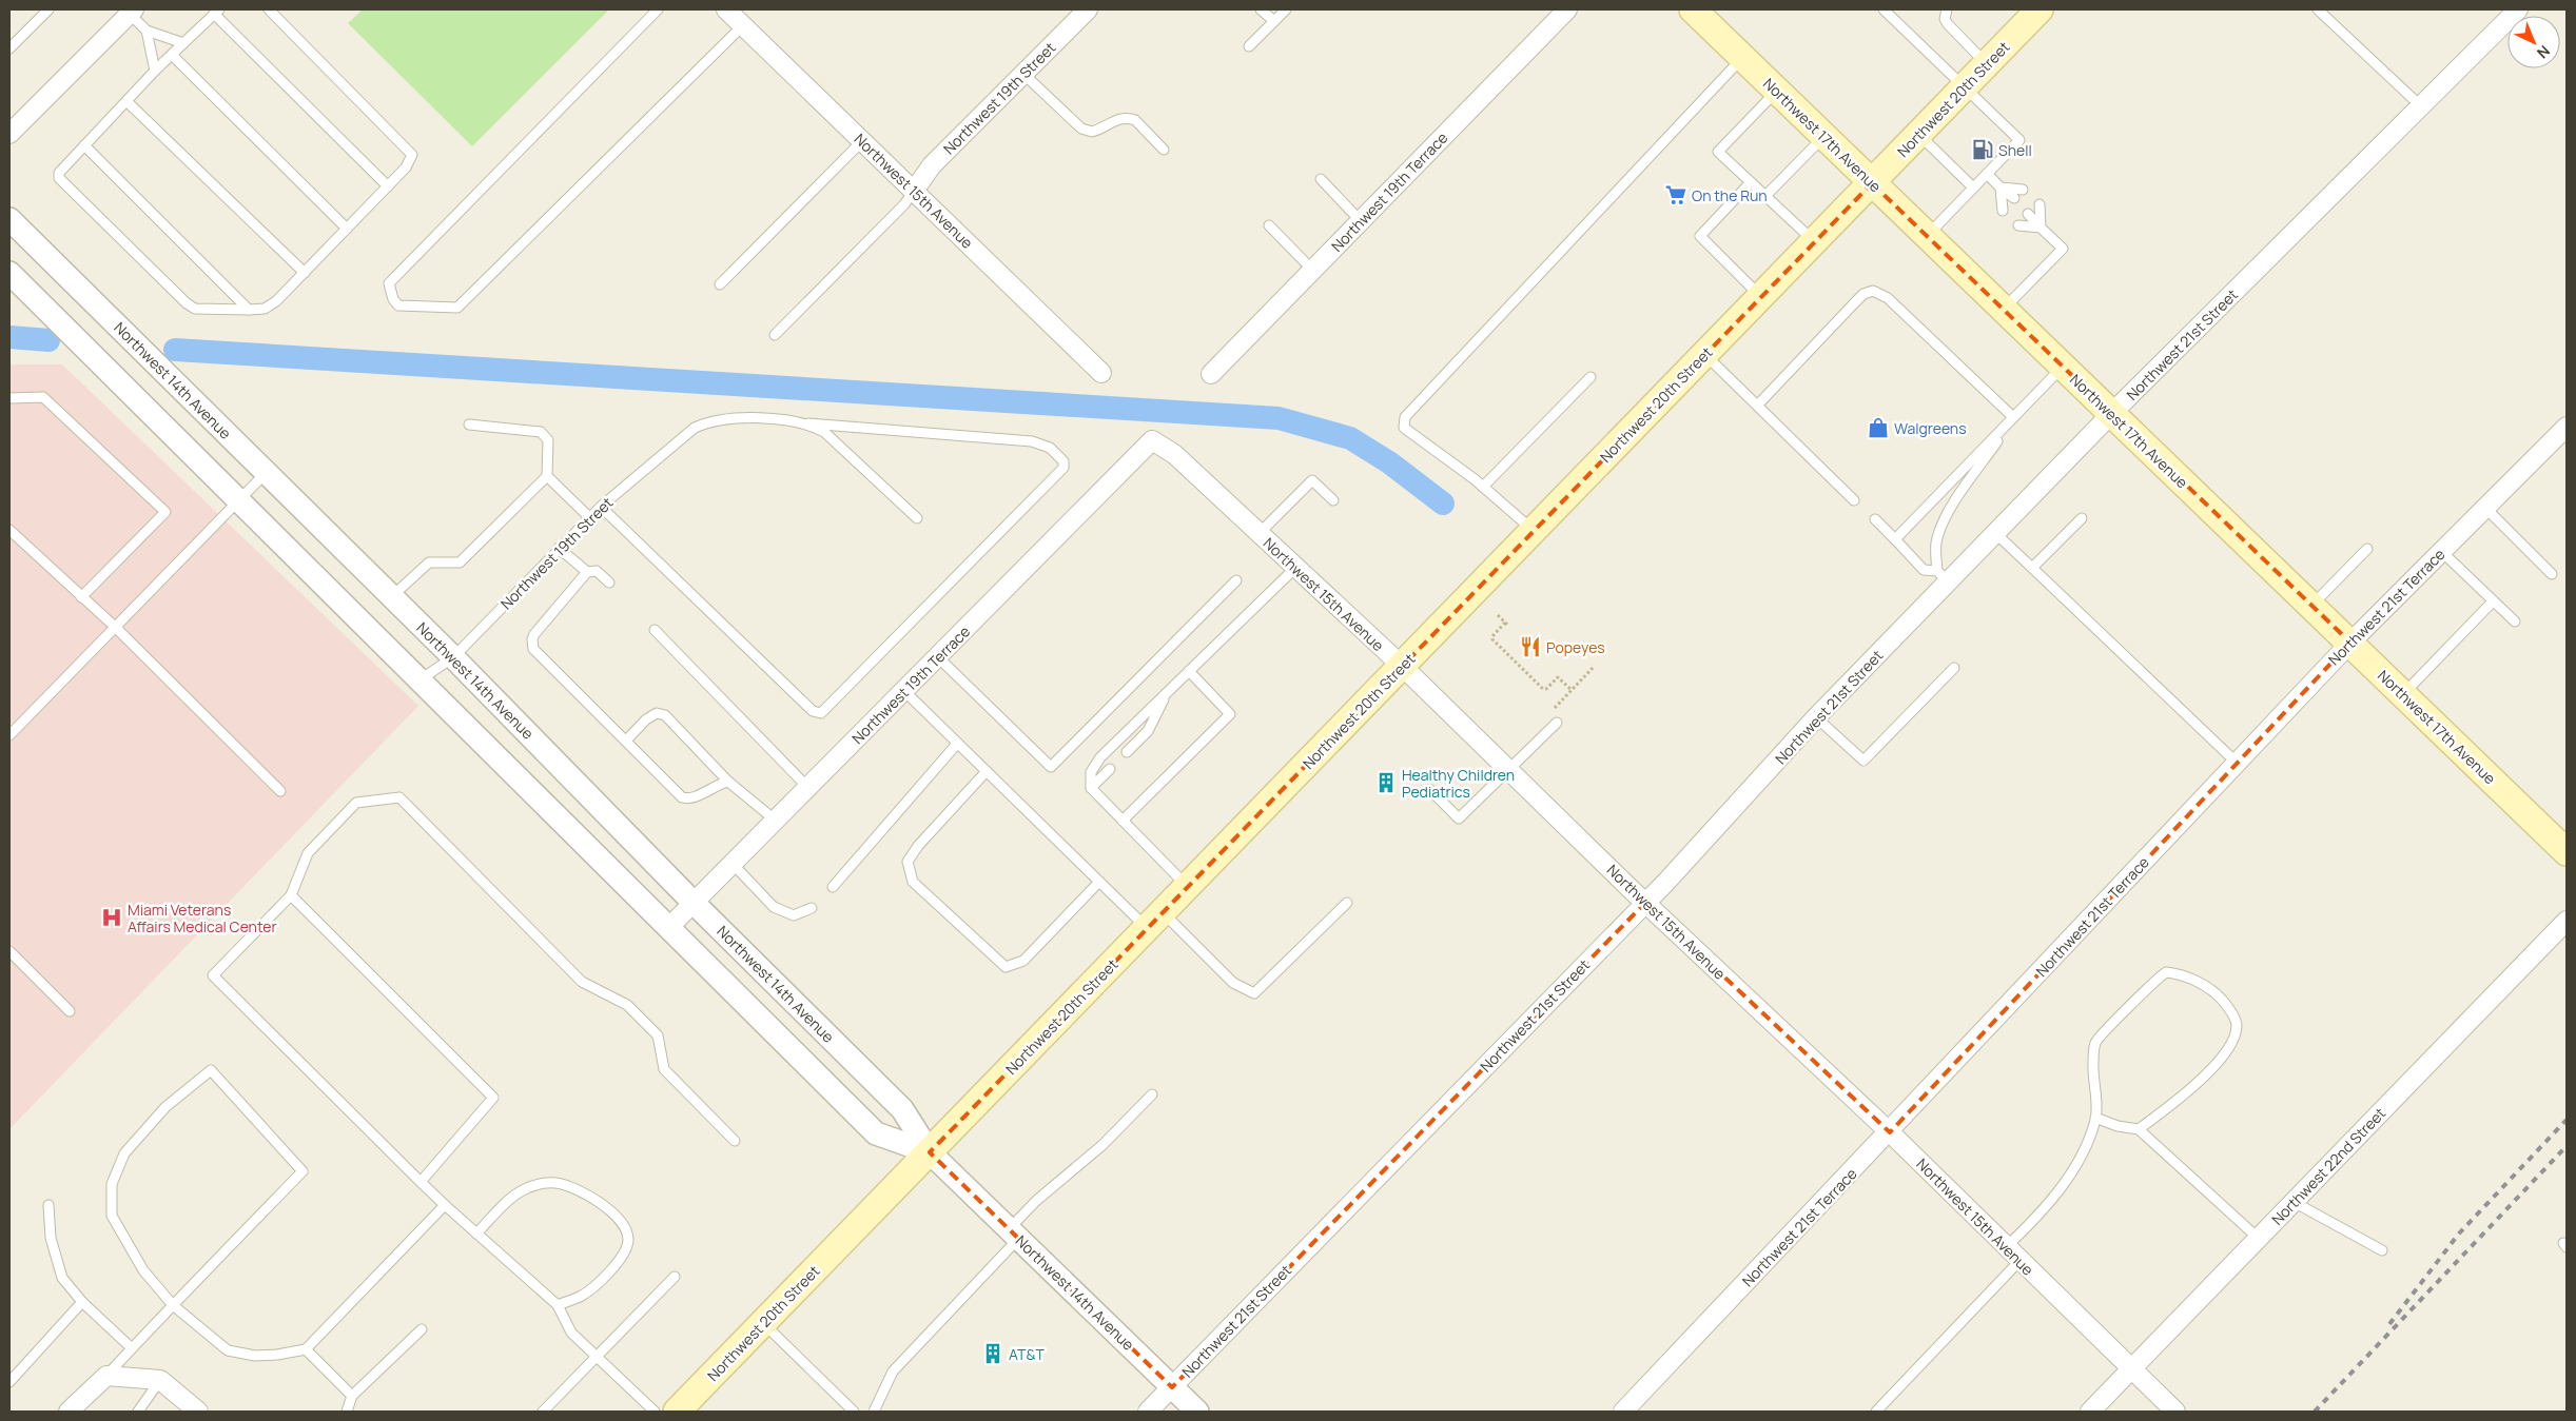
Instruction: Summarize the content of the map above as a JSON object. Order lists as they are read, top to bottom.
{
  "streets": {
    "main road": ["Northwest 20th Street", "Northwest 17th Avenue"],
    "street": [
      "Northwest 19th Street",
      "Northwest 15th Avenue",
      "Northwest 19th Terrace",
      "Northwest 21st Street",
      "Northwest 14th Avenue",
      "Northwest 21st Terrace",
      "Northwest 22nd Street"
    ]
  },
  "crossings": [
    ["Northwest 19th Street", "Northwest 15th Avenue"],
    ["Northwest 19th Street", "Northwest 14th Avenue"],
    ["Northwest 20th Street", "Northwest 17th Avenue"],
    ["Northwest 20th Street", "Northwest 15th Avenue"],
    ["Northwest 20th Street", "Northwest 14th Avenue"],
    ["Northwest 17th Avenue", "Northwest 21st Street"],
    ["Northwest 17th Avenue", "Northwest 21st Terrace"],
    ["Northwest 15th Avenue", "Northwest 19th Terrace"],
    ["Northwest 15th Avenue", "Northwest 21st Street"],
    ["Northwest 15th Avenue", "Northwest 21st Terrace"],
    ["Northwest 15th Avenue", "Northwest 22nd Street"],
    ["Northwest 19th Terrace", "Northwest 14th Avenue"],
    ["Northwest 21st Street", "Northwest 14th Avenue"]
  ],
  "places": {
    "fuel station": ["Shell"],
    "supermarket": ["On the Run"],
    "shop": ["Walgreens"],
    "restaurant": ["Popeyes"],
    "building": ["Healthy Children Pediatrics", "AT&T"],
    "hospital": ["Miami Veterans Affairs Medical Center"]
  },
  "north": "bottom right"
}
